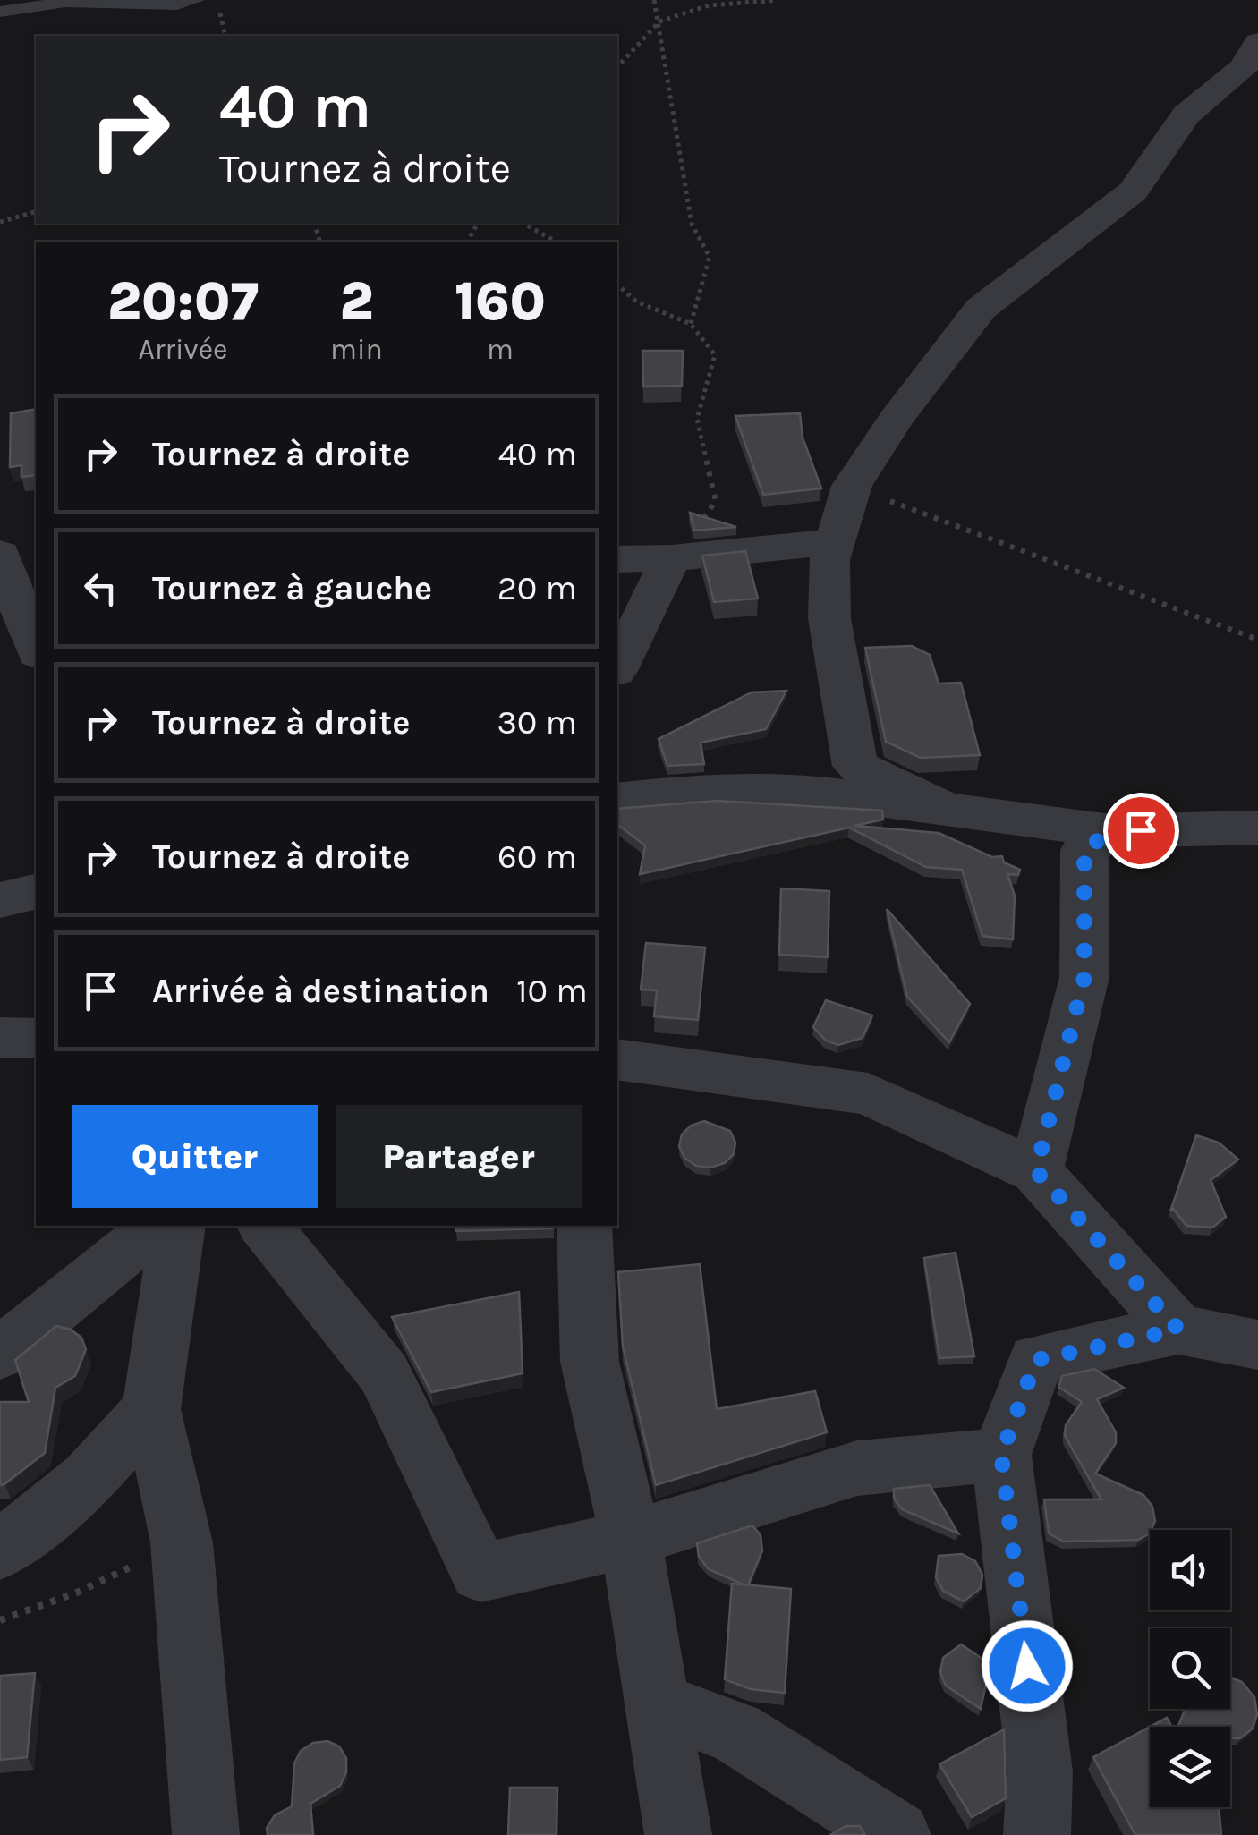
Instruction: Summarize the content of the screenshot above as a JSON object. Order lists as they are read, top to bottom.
{
  "page": {
    "turn": ["40 m", "Tournez à droite"],
    "eta": [
      "20:07",
      "Arrivée",
      "2",
      "min",
      "160",
      "m"
    ],
    "list": [
      {
        "name": "Tournez à droite",
        "value": "40 m"
      },
      {
        "name": "Tournez à gauche",
        "value": "20 m"
      },
      {
        "name": "Tournez à droite",
        "value": "30 m"
      },
      {
        "name": "Tournez à droite",
        "value": "60 m"
      },
      {
        "name": "Arrivée à destination",
        "value": "10 m"
      }
    ],
    "buttons": ["Quitter", "Partager"]
  }
}
